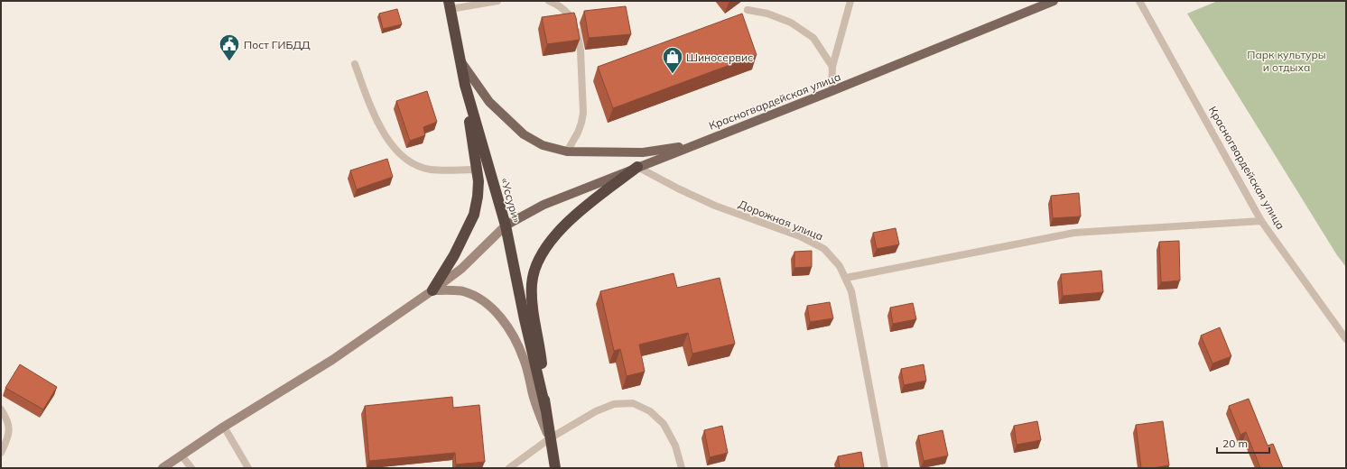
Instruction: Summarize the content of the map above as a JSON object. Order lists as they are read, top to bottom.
{
  "streets": {
    "highway": ["«Уссури»"],
    "main road": ["Красногвардейская улица"],
    "lane": ["Дорожная улица"]
  },
  "crossings": [
    ["Красногвардейская улица", "«Уссури»"],
    ["Красногвардейская улица", "Дорожная улица"]
  ],
  "parks": ["Парк культуры и отдыха"],
  "places": {
    "public building": ["Пост ГИБДД"],
    "shop": ["Шиносервис"]
  },
  "scale_bar": "20 m"
}
